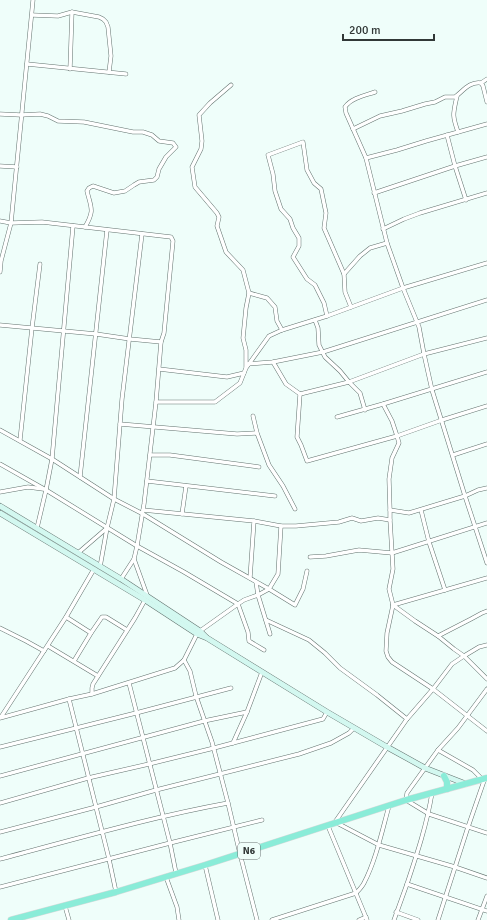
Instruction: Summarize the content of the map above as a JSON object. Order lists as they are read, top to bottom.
{
  "streets": {
    "highway": ["N6"]
  },
  "scale_bar": "200 m"
}
